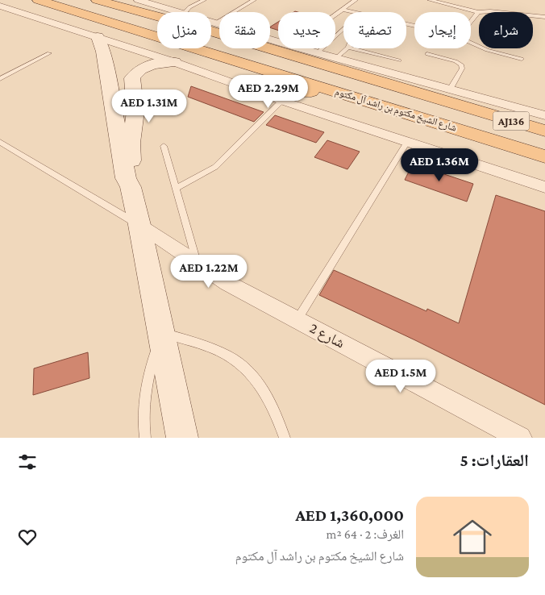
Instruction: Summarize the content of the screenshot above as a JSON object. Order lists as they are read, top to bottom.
{
  "streets": {
    "main road": ["شارع الشيخ مكتوم بن راشد آل مكتوم", "AJ136"],
    "street": ["شارع 2"]
  },
  "page": {
    "chip": [
      "شراء",
      "إيجار",
      "تصفية",
      "جديد",
      "شقة",
      "منزل"
    ],
    "price": [
      "AED 2.29M",
      "AED 1.31M",
      "AED 1.36M",
      "AED 1.22M",
      "AED 1.5M"
    ],
    "heading": "العقارات: 5",
    "list": [
      {
        "name": "AED 1,360,000",
        "note": "الغرف: 2 · 64 m² · شارع الشيخ مكتوم بن راشد آل مكتوم"
      }
    ]
  }
}
